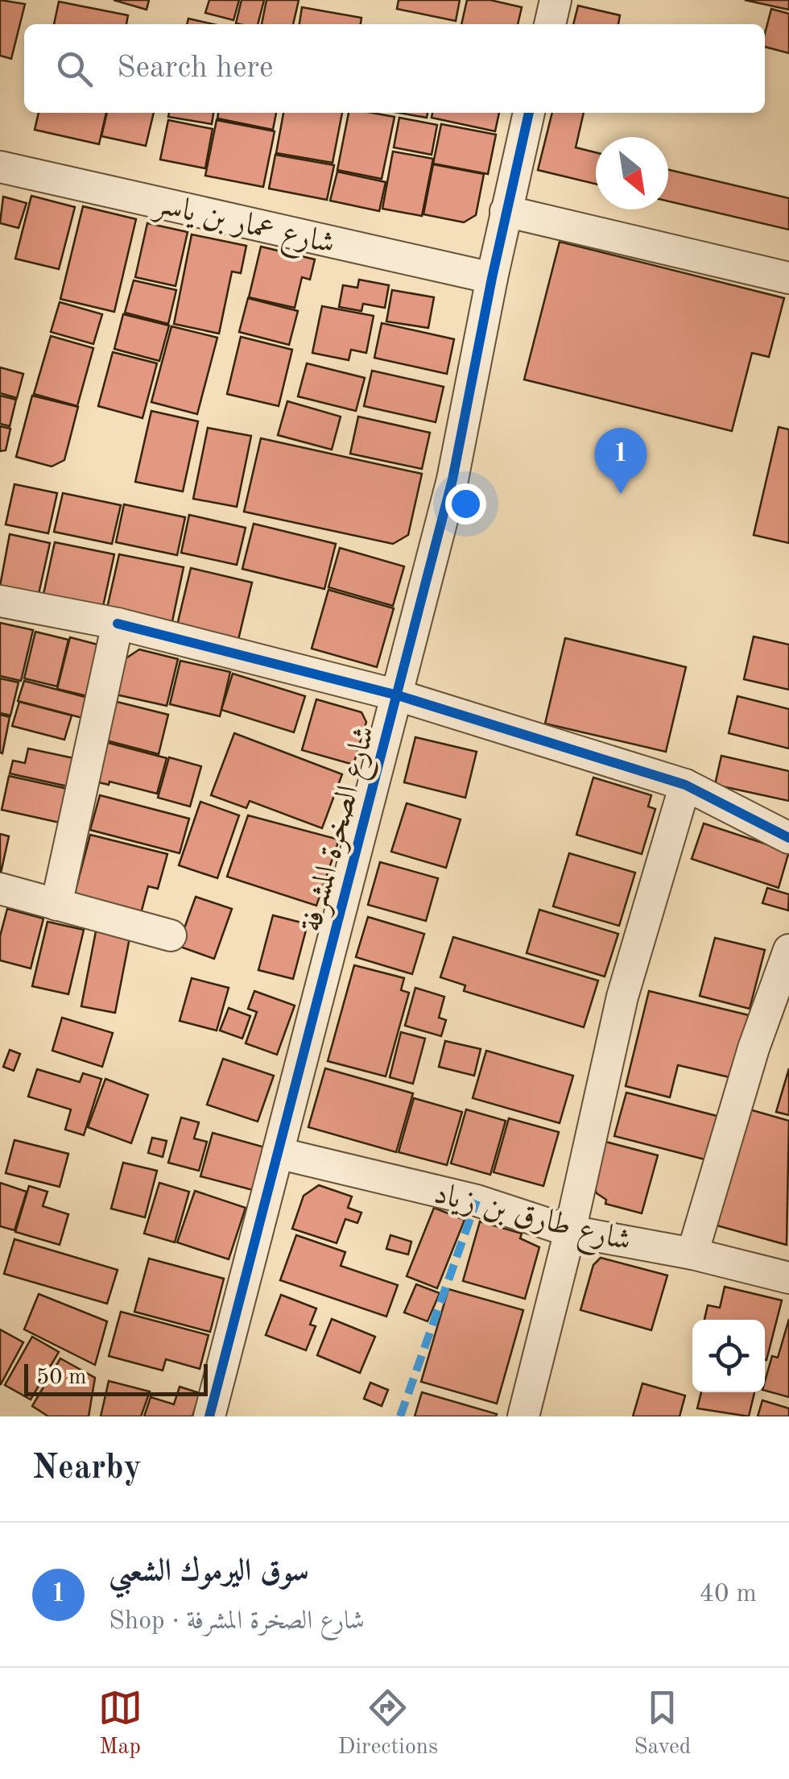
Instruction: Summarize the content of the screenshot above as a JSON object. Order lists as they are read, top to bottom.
{
  "streets": {
    "street": ["شارع عمار بن ياسر", "شارع الصخرة المشرفة", "شارع طارق بن زياد"]
  },
  "crossings": [
    ["شارع عمار بن ياسر", "شارع الصخرة المشرفة"],
    ["شارع الصخرة المشرفة", "شارع طارق بن زياد"]
  ],
  "scale_bar": "50 m",
  "north": "bottom right",
  "page": {
    "search": "Search here",
    "pins": "1",
    "scale": "50 m",
    "heading": "Nearby",
    "list": [
      {
        "mark": "1",
        "name": "سوق اليرموك الشعبي",
        "note": "Shop · شارع الصخرة المشرفة",
        "value": "40 m"
      }
    ],
    "nav": ["Map", "Directions", "Saved"]
  }
}
